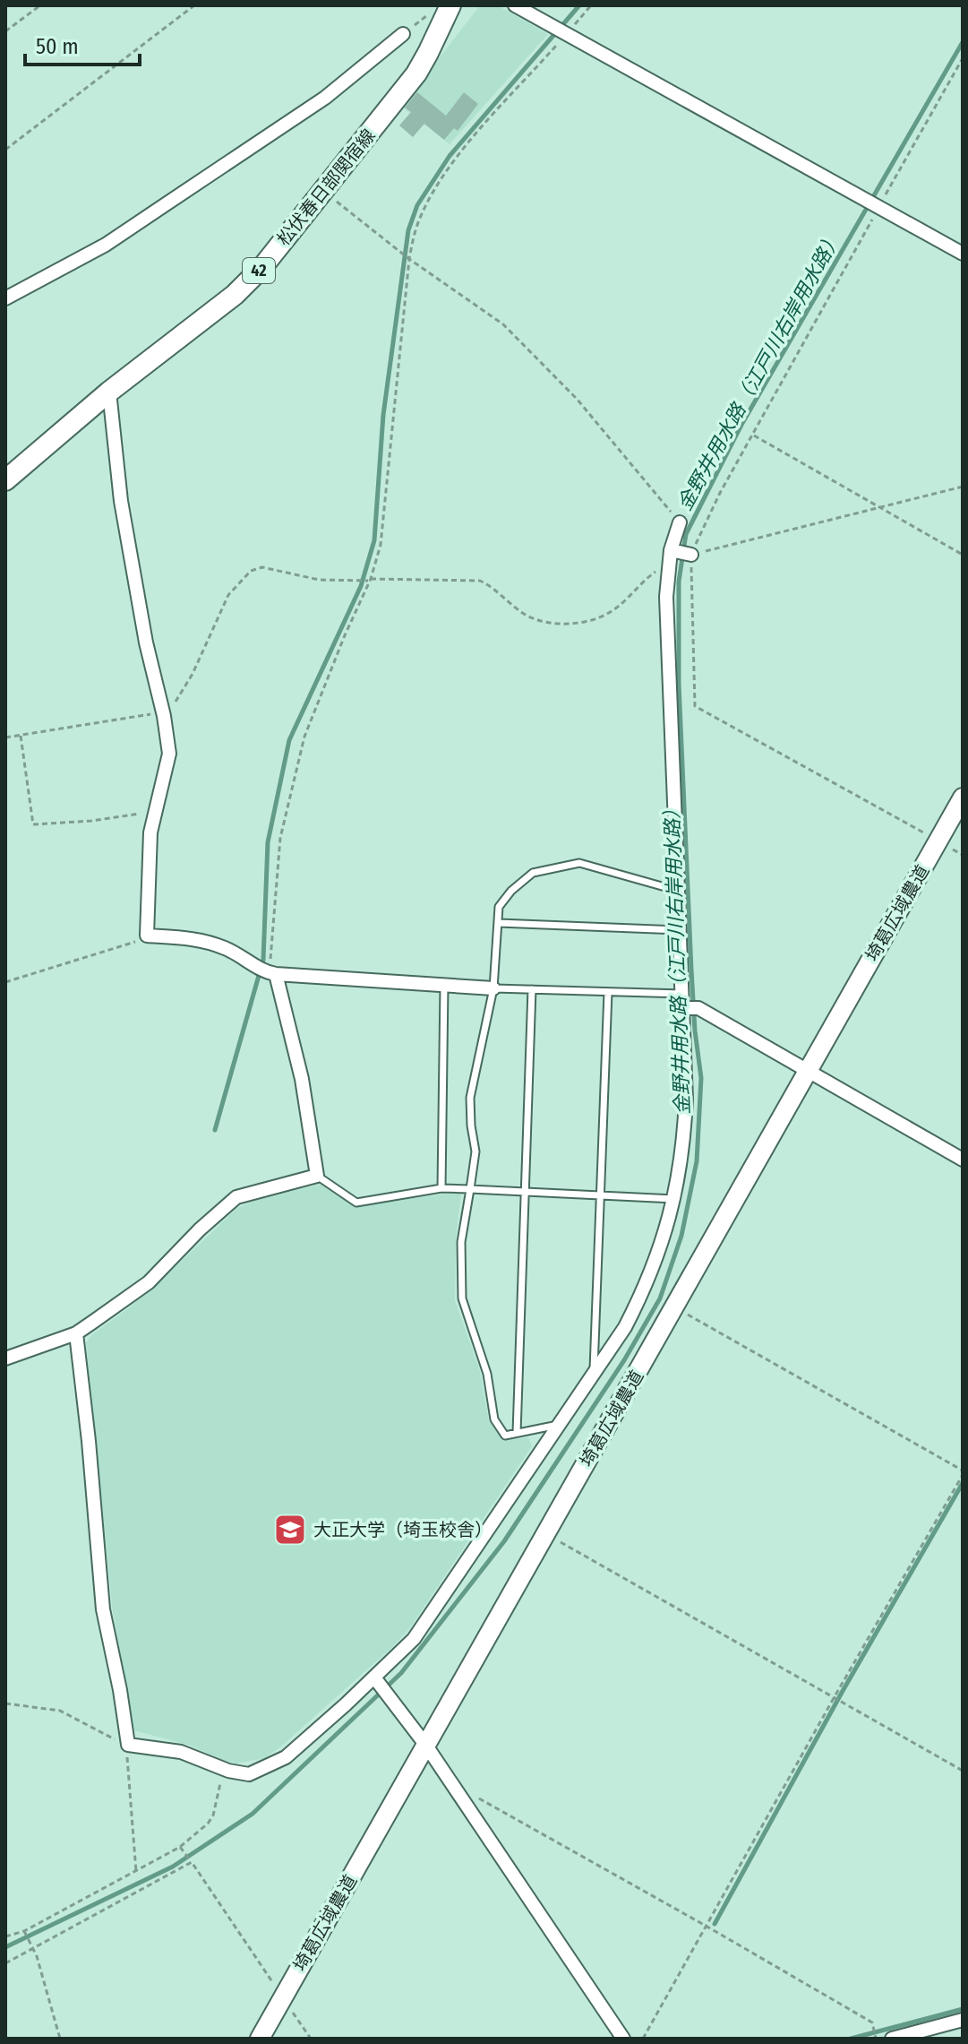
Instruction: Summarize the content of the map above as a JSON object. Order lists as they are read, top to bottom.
{
  "streets": {
    "main road": ["松伏春日部関宿線", "42"],
    "street": ["埼葛広域農道"]
  },
  "water": ["金野井用水路（江戸川右岸用水路）"],
  "places": {
    "school or university": ["大正大学（埼玉校舎）"]
  },
  "scale_bar": "50 m"
}
